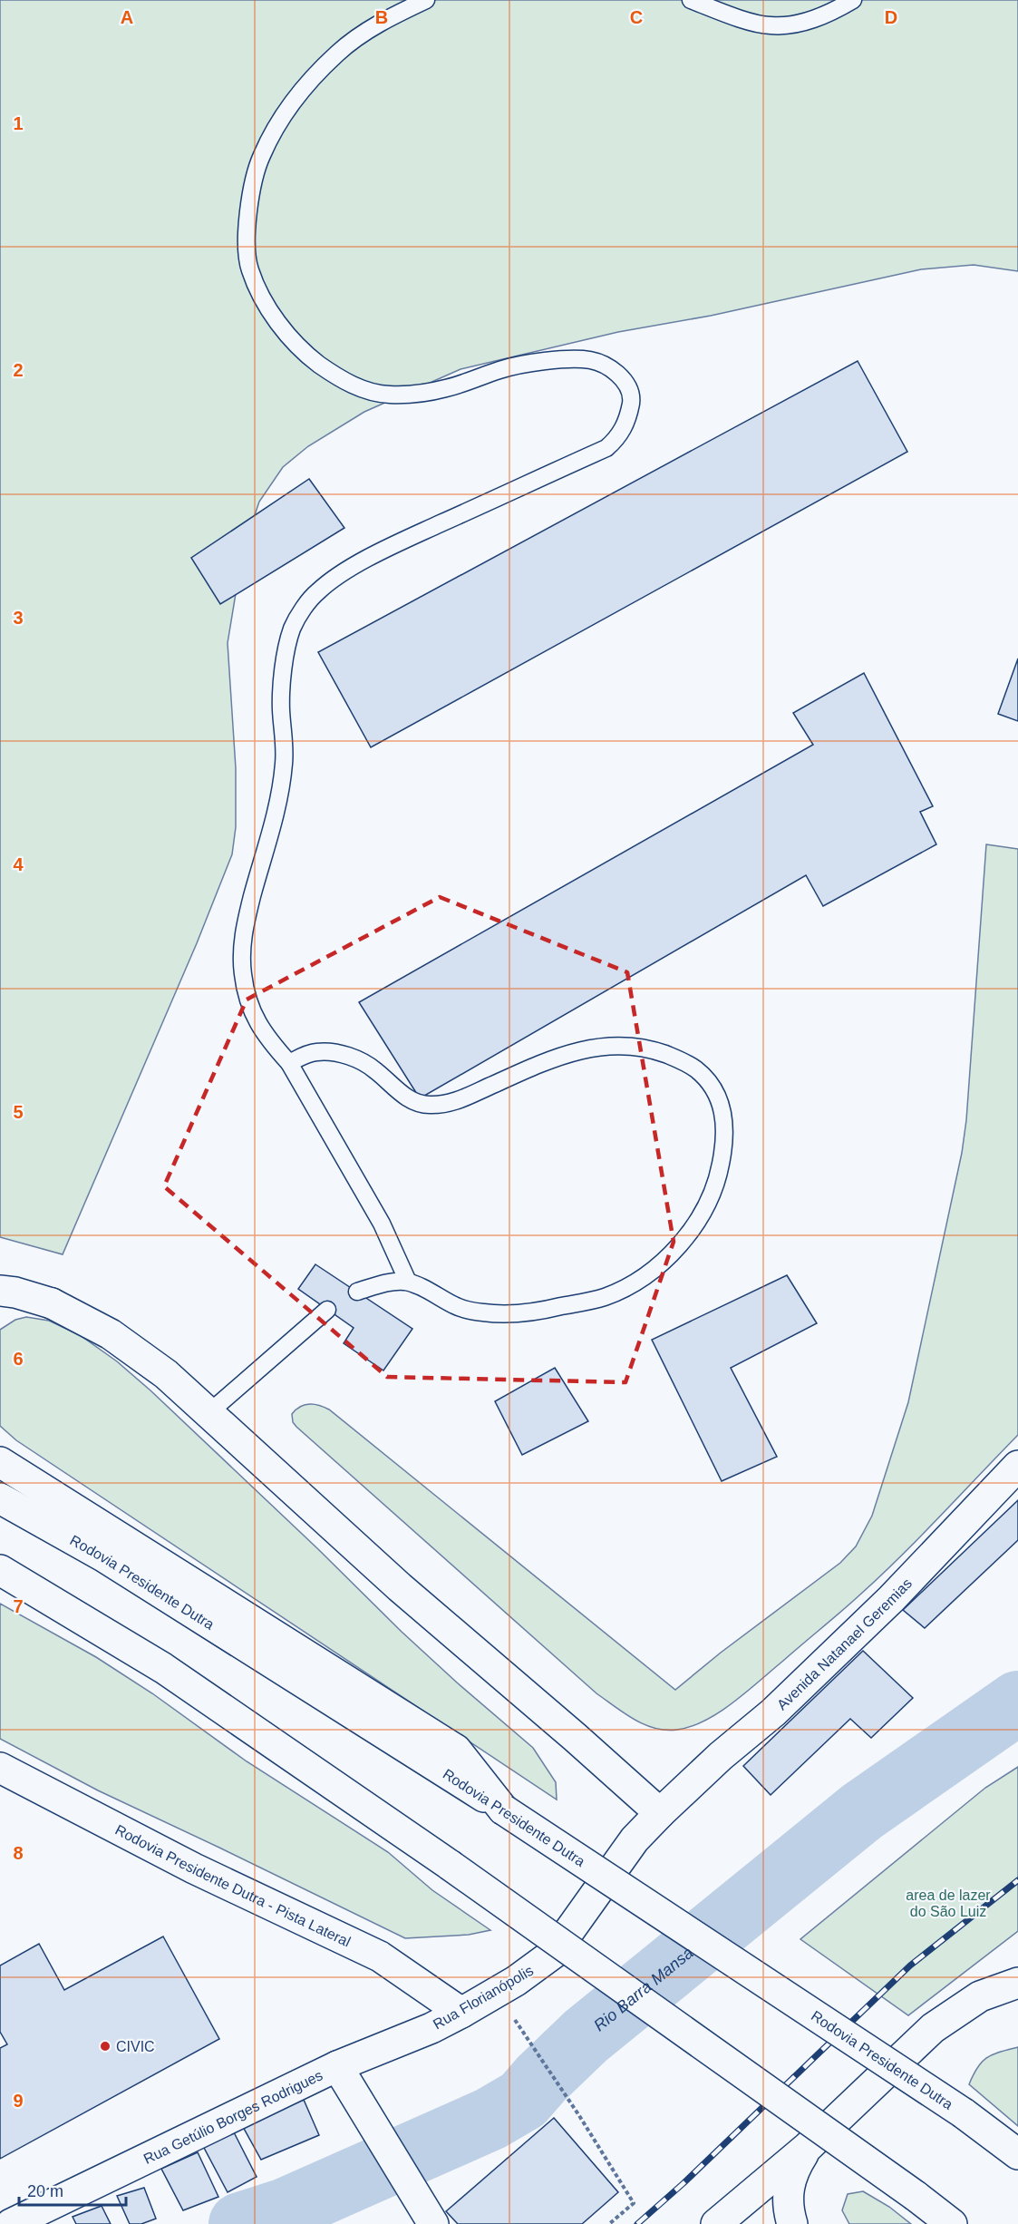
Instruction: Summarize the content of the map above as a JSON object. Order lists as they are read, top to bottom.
{
  "streets": {
    "main road": [
      "Rodovia Presidente Dutra",
      "Avenida Natanael Geremias",
      "Rodovia Presidente Dutra - Pista Lateral",
      "Rua Florianópolis",
      "Rua Getúlio Borges Rodrigues"
    ]
  },
  "crossings": [
    ["Avenida Natanael Geremias", "Rua Florianópolis"],
    ["Rodovia Presidente Dutra - Pista Lateral", "Rua Florianópolis"],
    ["Rua Florianópolis", "Rua Getúlio Borges Rodrigues"]
  ],
  "water": ["Rio Barra Mansa"],
  "parks": ["area de lazer do São Luiz"],
  "places": ["CIVIC"],
  "scale_bar": "20 m",
  "grid": {
    "columns": [
      "A",
      "B",
      "C",
      "D"
    ],
    "rows": [
      "1",
      "2",
      "3",
      "4",
      "5",
      "6",
      "7",
      "8",
      "9"
    ]
  }
}
